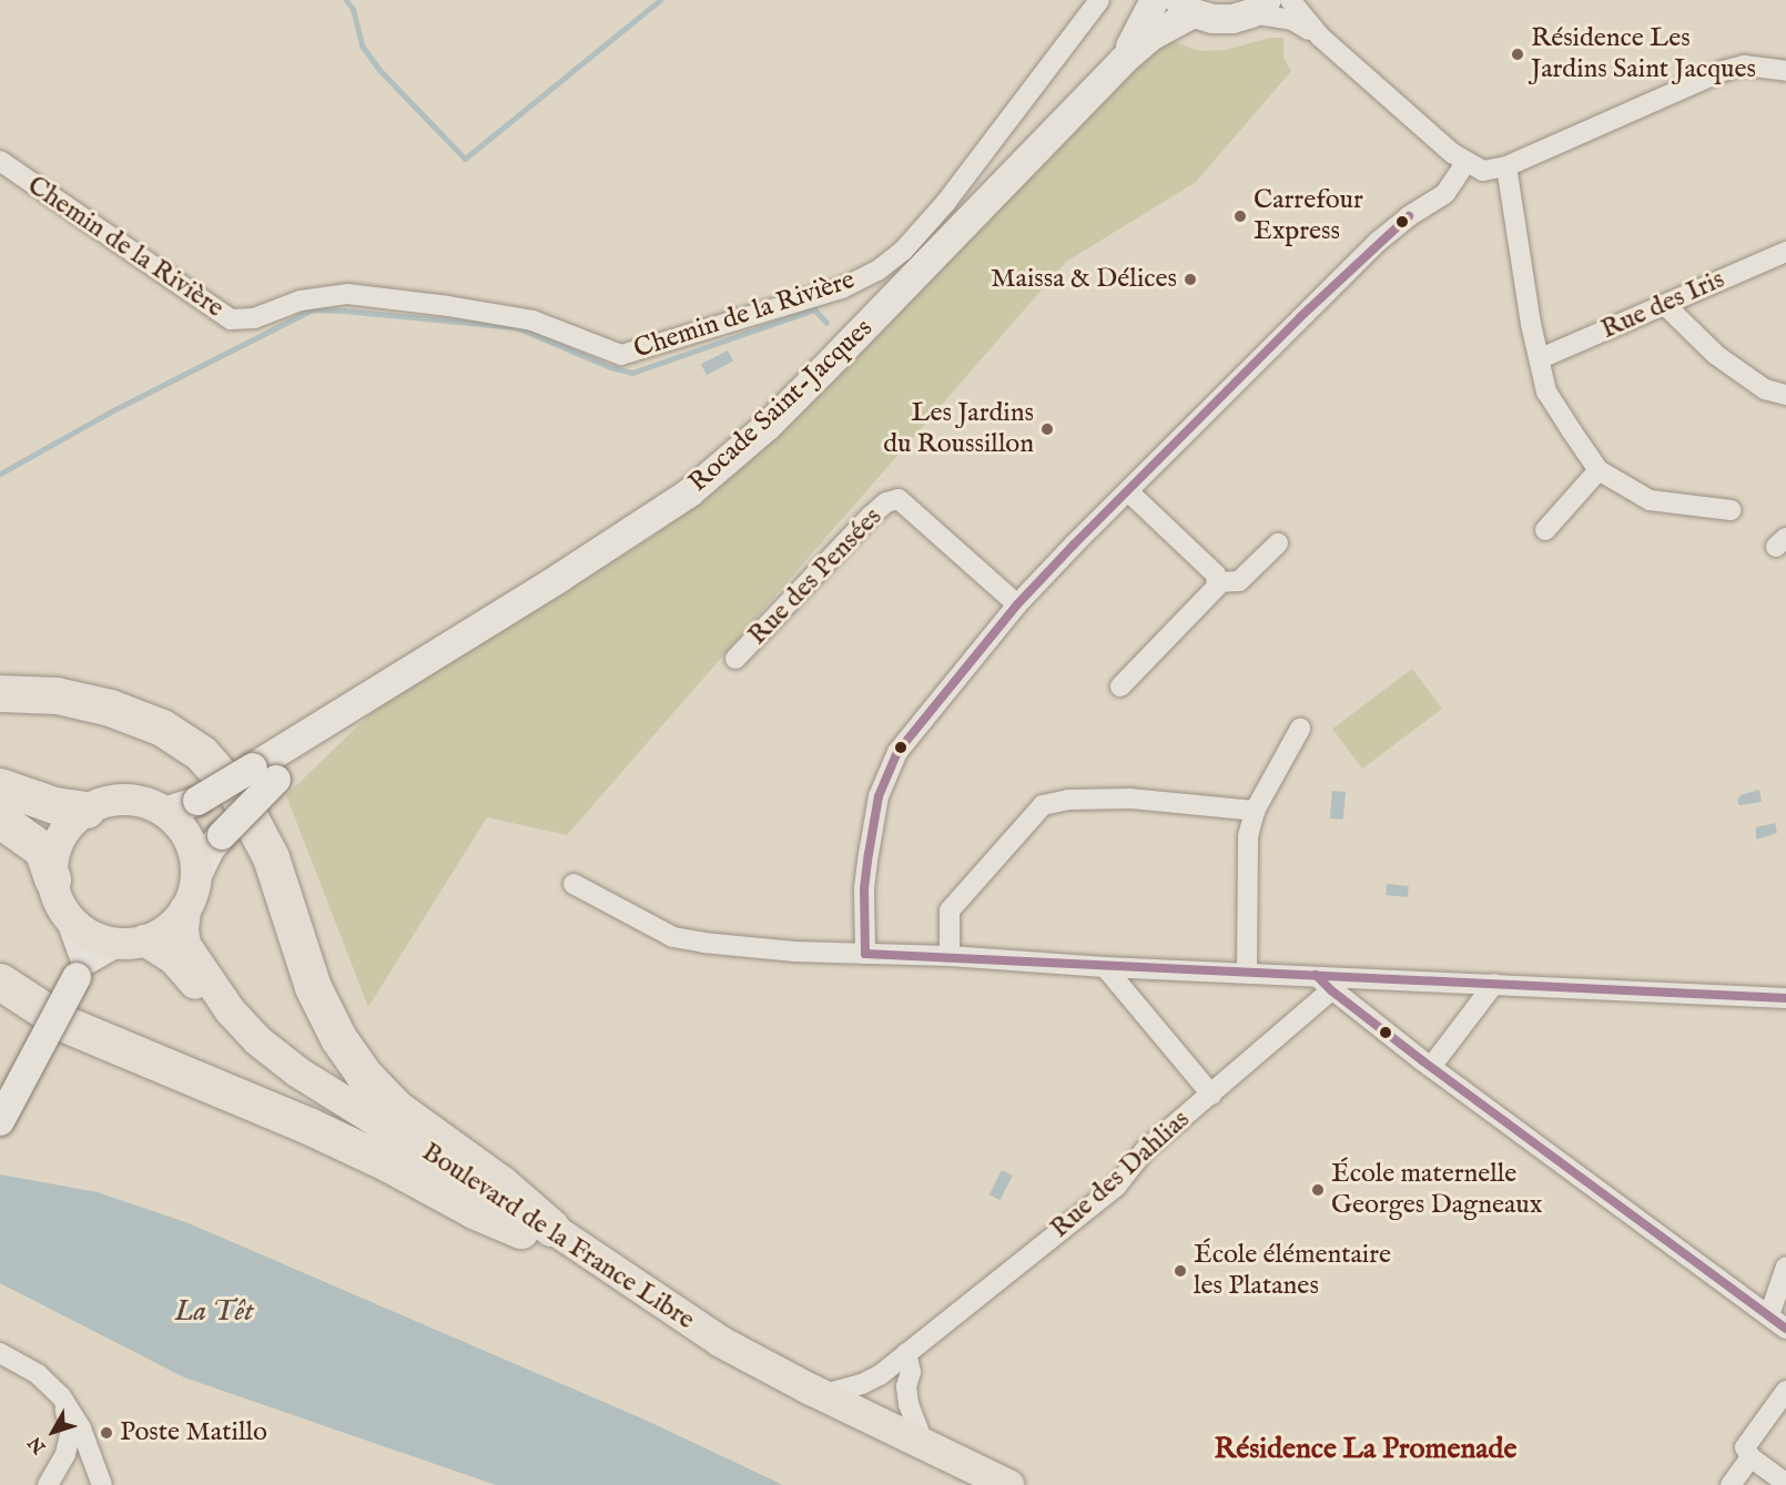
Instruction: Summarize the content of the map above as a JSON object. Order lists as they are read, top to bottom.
{
  "streets": {
    "main road": ["Rocade Saint-Jacques", "Boulevard de la France Libre"],
    "street": [
      "Chemin de la Rivière",
      "Rue des Iris",
      "Rue des Pensées",
      "Rue des Dahlias"
    ]
  },
  "crossings": [
    ["Rue des Dahlias", "Boulevard de la France Libre"]
  ],
  "districts": ["Résidence La Promenade"],
  "water": ["La Têt"],
  "places": [
    "Résidence Les Jardins Saint Jacques",
    "Carrefour Express",
    "Maissa & Délices",
    "Les Jardins du Roussillon",
    "École maternelle Georges Dagneaux",
    "École élémentaire les Platanes",
    "Poste Matillo"
  ],
  "north": "bottom left"
}
